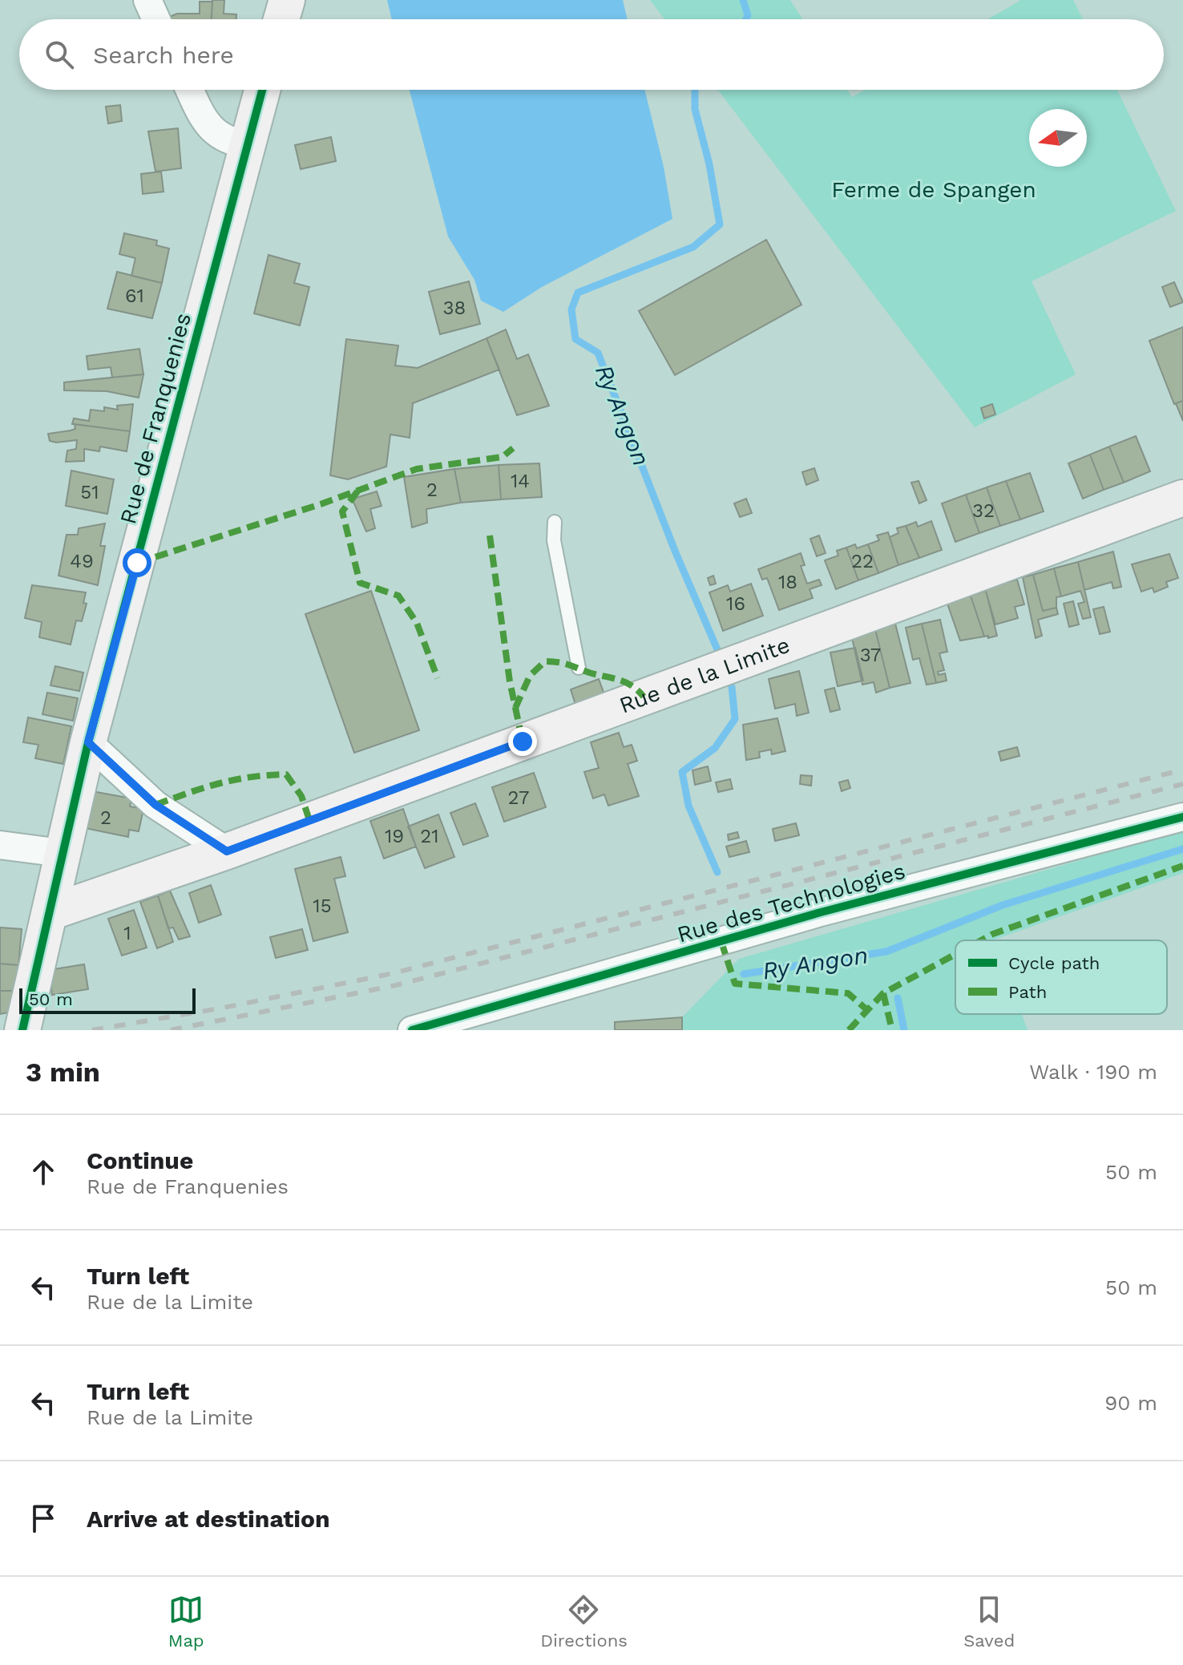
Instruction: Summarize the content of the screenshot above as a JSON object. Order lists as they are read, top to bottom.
{
  "streets": {
    "street": ["Rue de Franquenies", "Rue de la Limite", "Rue des Technologies"]
  },
  "crossings": [
    ["Rue de Franquenies", "Rue de la Limite"]
  ],
  "water": ["Ry Angon"],
  "parks": ["Ferme de Spangen"],
  "house_numbers": [
    "61",
    "38",
    "14",
    "2",
    "51",
    "32",
    "49",
    "22",
    "18",
    "16",
    "37",
    "27",
    "2",
    "19",
    "21",
    "15",
    "1"
  ],
  "legend": ["Cycle path", "Path"],
  "scale_bar": "50 m",
  "north": "left",
  "page": {
    "search": "Search here",
    "scale": "50 m",
    "heading": ["3 min", "Walk · 190 m"],
    "list": [
      ["Continue", "Rue de Franquenies", "50 m"],
      ["Turn left", "Rue de la Limite", "50 m"],
      ["Turn left", "Rue de la Limite", "90 m"],
      "Arrive at destination"
    ],
    "nav": ["Map", "Directions", "Saved"]
  }
}
